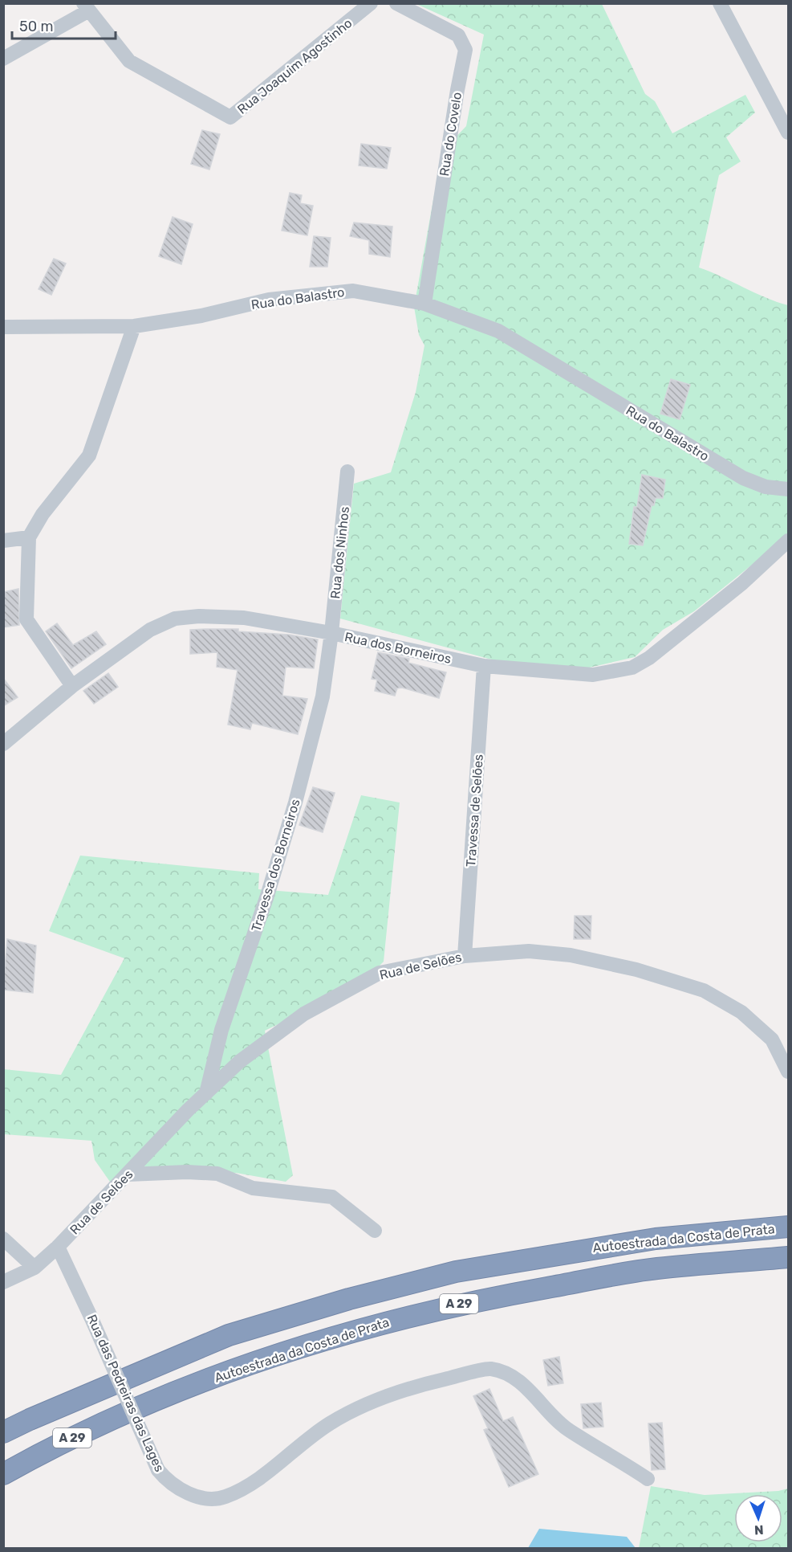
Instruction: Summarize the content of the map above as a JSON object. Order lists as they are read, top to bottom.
{
  "streets": {
    "highway": ["Autoestrada da Costa de Prata", "A 29"],
    "street": [
      "Rua Joaquim Agostinho",
      "Rua do Covelo",
      "Rua do Balastro",
      "Rua dos Ninhos",
      "Rua dos Borneiros",
      "Travessa de Selões",
      "Travessa dos Borneiros",
      "Rua de Selões",
      "Rua das Pedreiras das Lages"
    ]
  },
  "crossings": [
    ["Rua do Covelo", "Rua do Balastro"],
    ["Rua dos Ninhos", "Rua dos Borneiros"],
    ["Rua dos Ninhos", "Travessa dos Borneiros"],
    ["Rua dos Borneiros", "Travessa de Selões"],
    ["Rua dos Borneiros", "Travessa dos Borneiros"],
    ["Travessa de Selões", "Rua de Selões"],
    ["Travessa dos Borneiros", "Rua de Selões"],
    ["Rua de Selões", "Rua das Pedreiras das Lages"]
  ],
  "scale_bar": "50 m",
  "north": "bottom"
}
